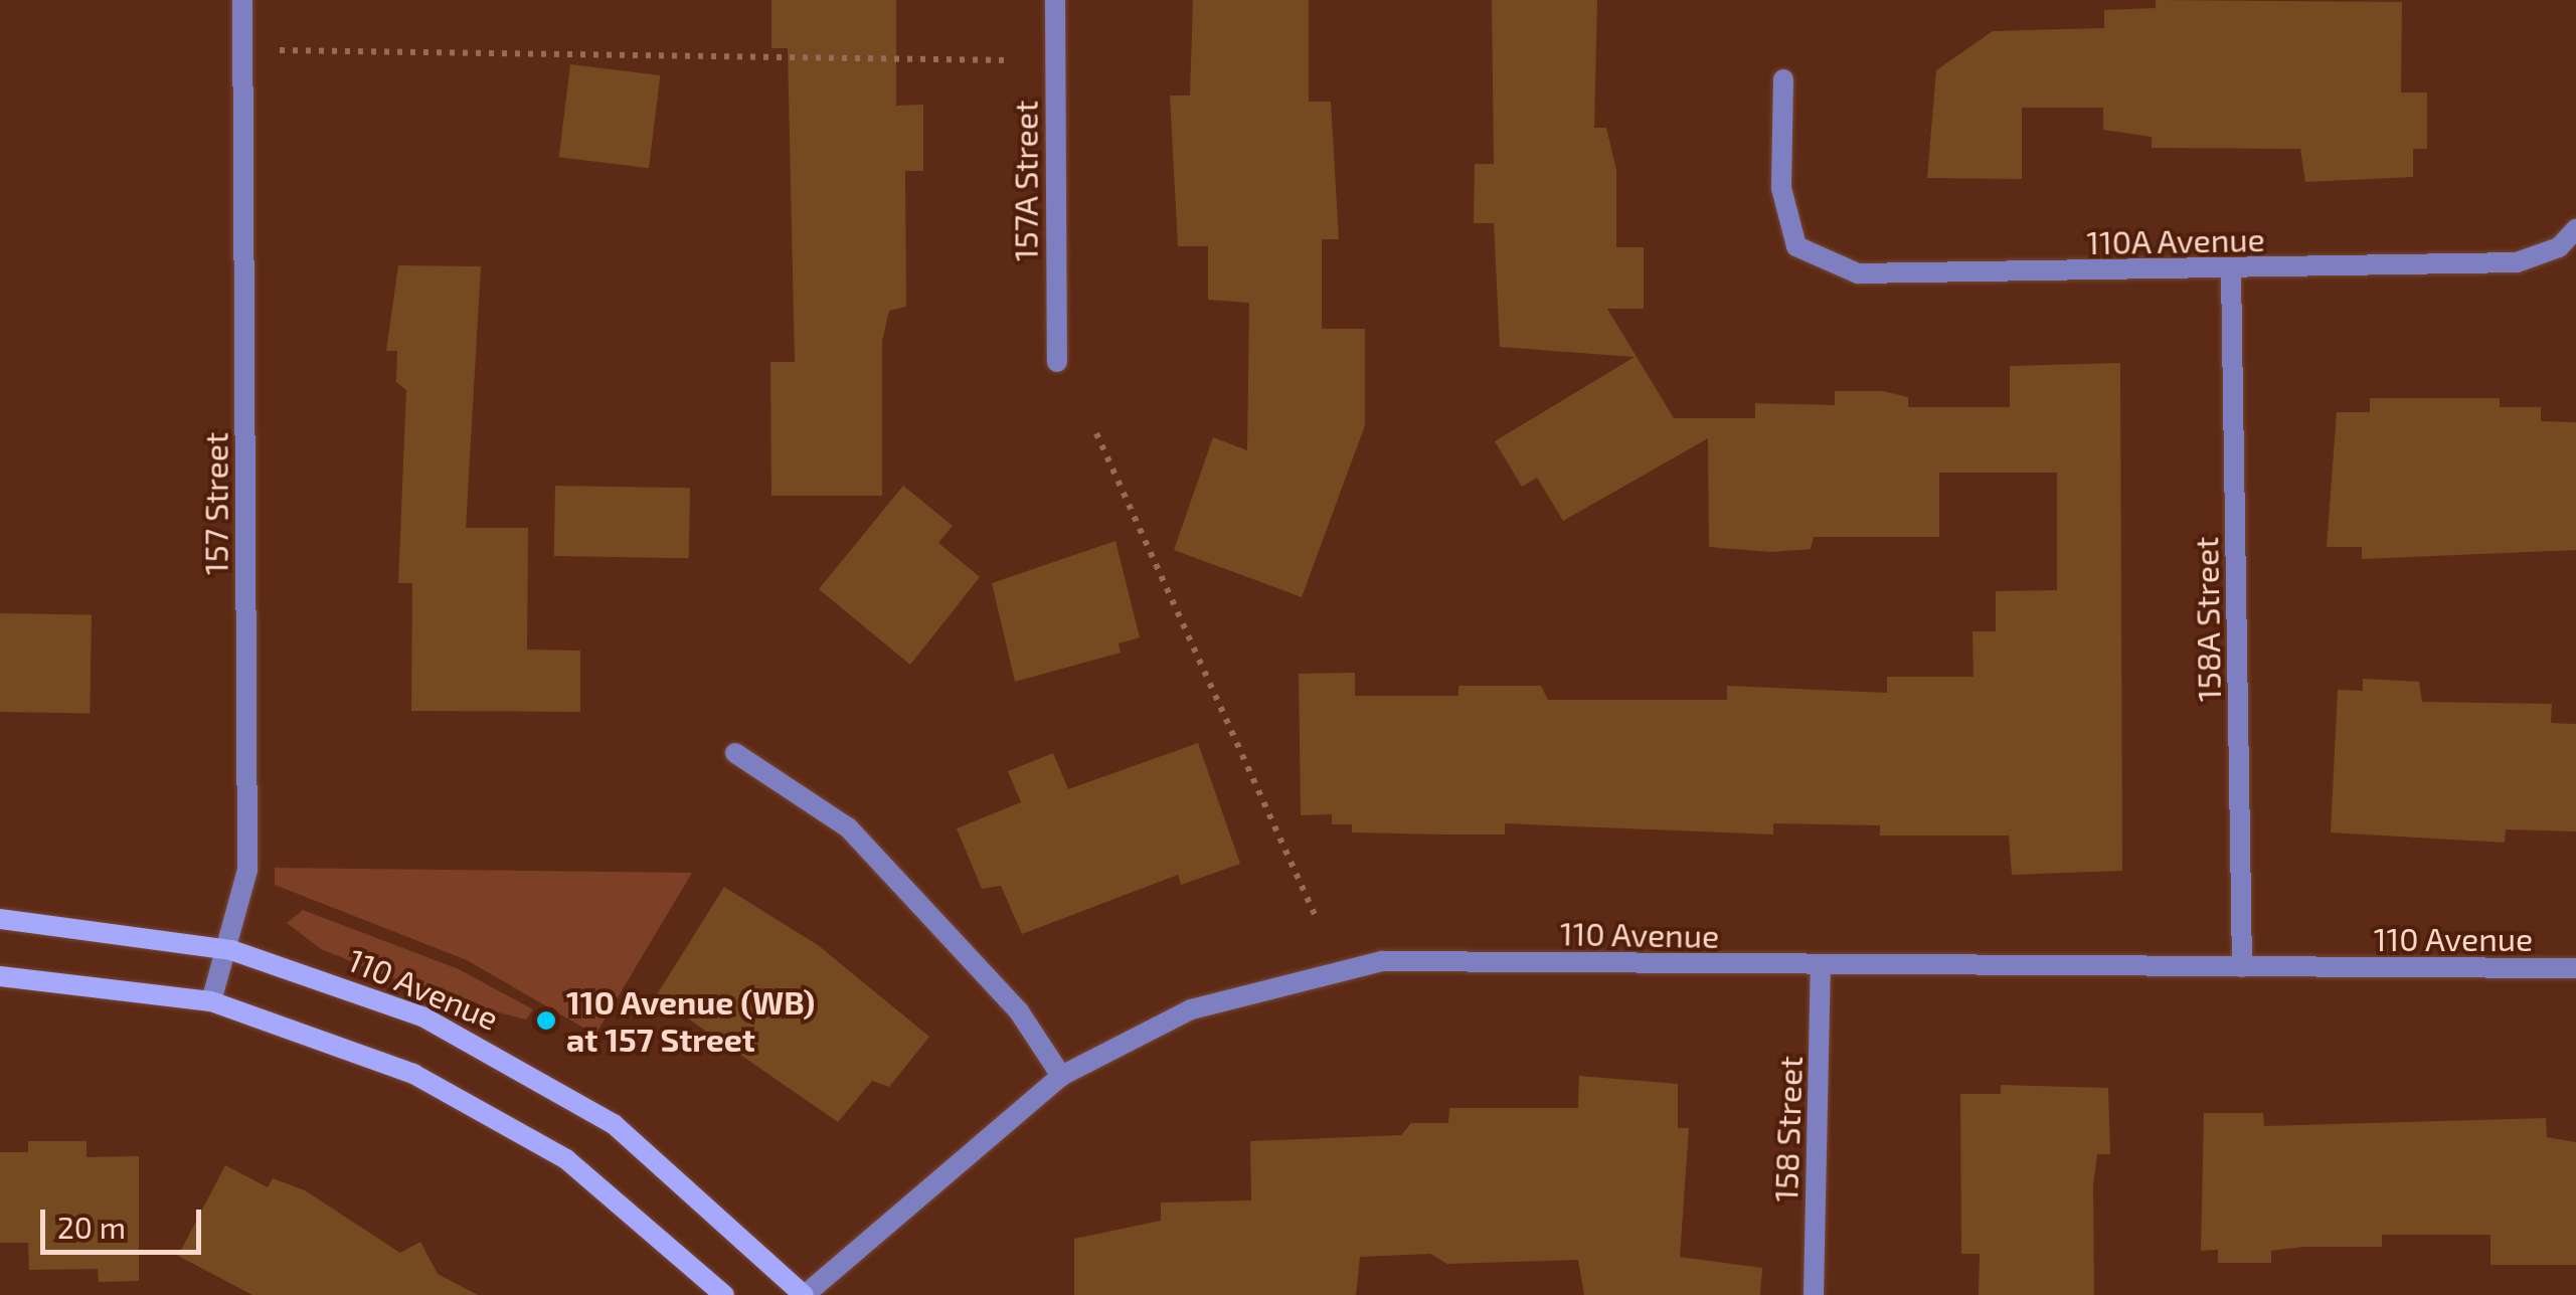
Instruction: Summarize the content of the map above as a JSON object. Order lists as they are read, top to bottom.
{
  "streets": {
    "street": [
      "157A Street",
      "110A Avenue",
      "157 Street",
      "158A Street",
      "110 Avenue",
      "158 Street"
    ]
  },
  "crossings": [
    ["110A Avenue", "158A Street"],
    ["157 Street", "110 Avenue"],
    ["158A Street", "110 Avenue"],
    ["110 Avenue", "158 Street"]
  ],
  "places": ["110 Avenue (WB) at 157 Street"],
  "scale_bar": "20 m"
}
